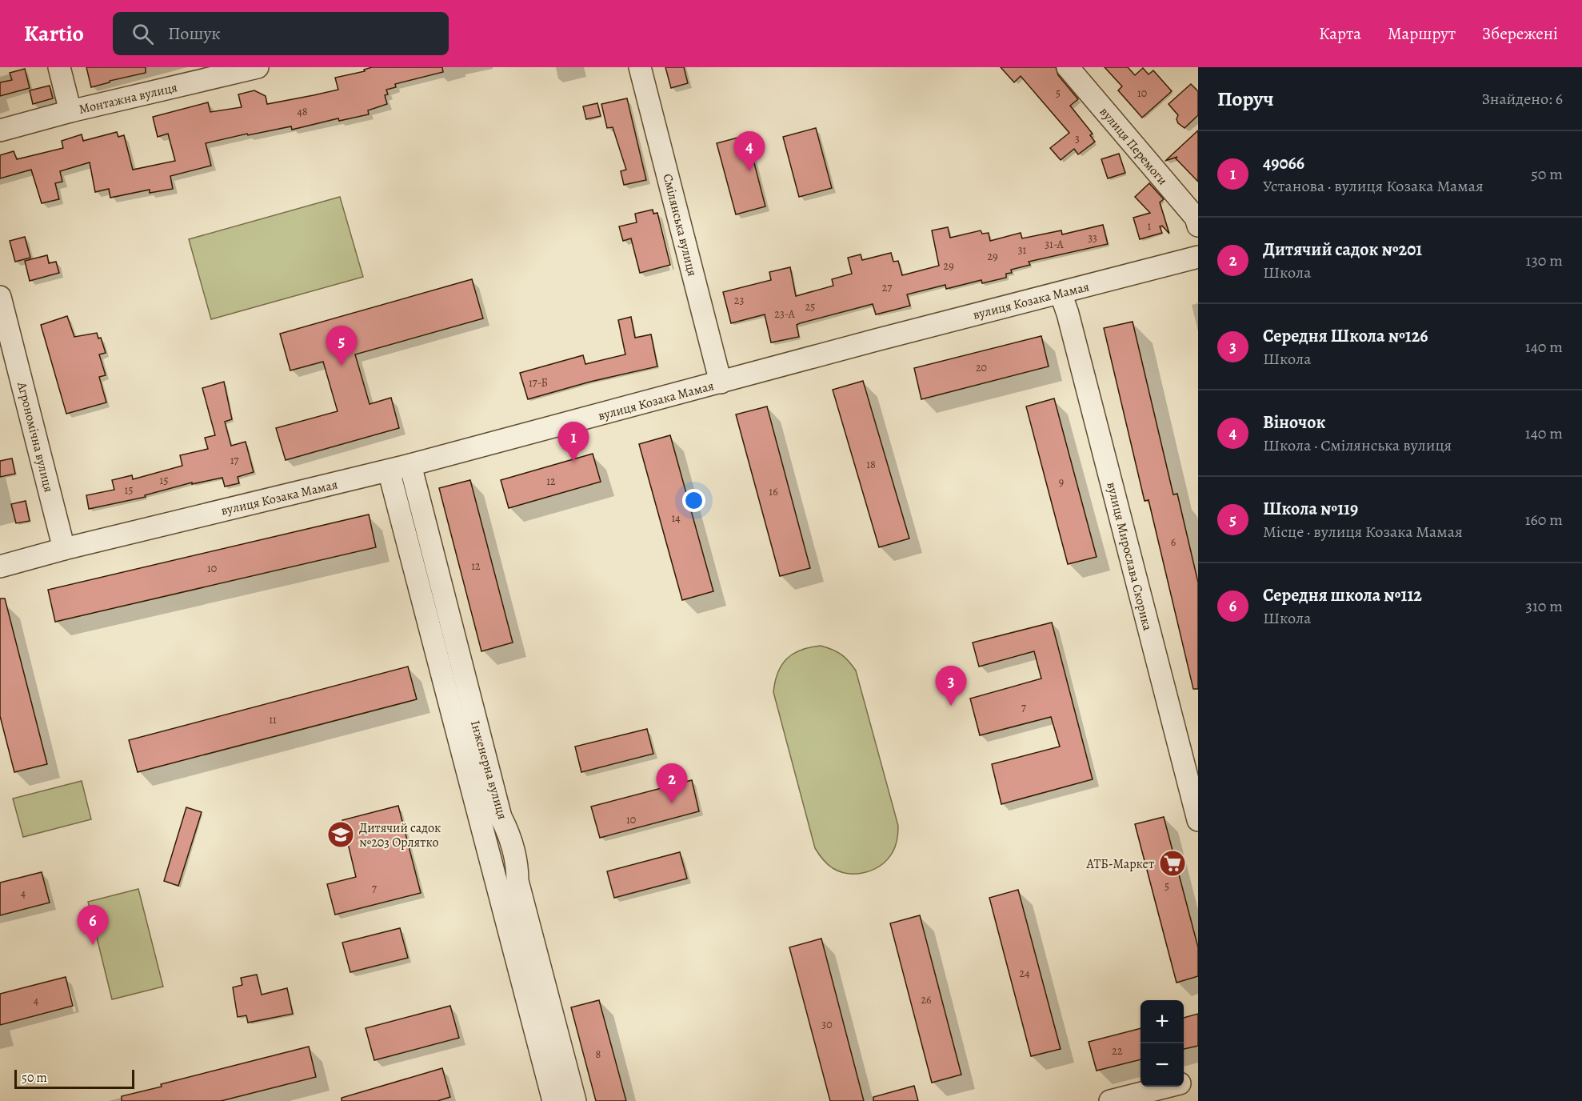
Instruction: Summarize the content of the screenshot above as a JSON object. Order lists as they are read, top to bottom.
{
  "streets": {
    "street": [
      "Монтажна вулиця",
      "вулиця Перемоги",
      "Смілянська вулиця",
      "вулиця Козака Мамая",
      "Агрономічна вулиця",
      "вулиця Мирослава Скорика",
      "Інженерна вулиця"
    ]
  },
  "crossings": [
    ["Смілянська вулиця", "вулиця Козака Мамая"],
    ["вулиця Козака Мамая", "Агрономічна вулиця"],
    ["вулиця Козака Мамая", "вулиця Мирослава Скорика"],
    ["вулиця Козака Мамая", "Інженерна вулиця"]
  ],
  "places": {
    "school or university": ["Дитячий садок №203 Орлятко"],
    "supermarket": ["АТБ-Маркет"]
  },
  "house_numbers": [
    "5",
    "10",
    "48",
    "3",
    "1",
    "33",
    "31-А",
    "31",
    "29",
    "29",
    "27",
    "23",
    "25",
    "23-А",
    "20",
    "17-Б",
    "17",
    "18",
    "15",
    "12",
    "9",
    "15",
    "16",
    "14",
    "6",
    "12",
    "10",
    "7",
    "11",
    "10",
    "5",
    "7",
    "4",
    "24",
    "26",
    "4",
    "30",
    "22",
    "8"
  ],
  "scale_bar": "50 m",
  "page": {
    "header": "Kartio",
    "search": "Пошук",
    "nav": ["Карта", "Маршрут", "Збережені"],
    "heading": ["Поруч", "Знайдено: 6"],
    "list": [
      {
        "mark": "1",
        "name": "49066",
        "note": "Установа · вулиця Козака Мамая",
        "value": "50 m"
      },
      {
        "mark": "2",
        "name": "Дитячий садок №201",
        "note": "Школа",
        "value": "130 m"
      },
      {
        "mark": "3",
        "name": "Середня Школа №126",
        "note": "Школа",
        "value": "140 m"
      },
      {
        "mark": "4",
        "name": "Віночок",
        "note": "Школа · Смілянська вулиця",
        "value": "140 m"
      },
      {
        "mark": "5",
        "name": "Школа №119",
        "note": "Місце · вулиця Козака Мамая",
        "value": "160 m"
      },
      {
        "mark": "6",
        "name": "Середня школа №112",
        "note": "Школа",
        "value": "310 m"
      }
    ],
    "pins": [
      "4",
      "5",
      "1",
      "3",
      "2",
      "6"
    ],
    "map_buttons": ["+", "−"],
    "scale": "50 m"
  }
}
